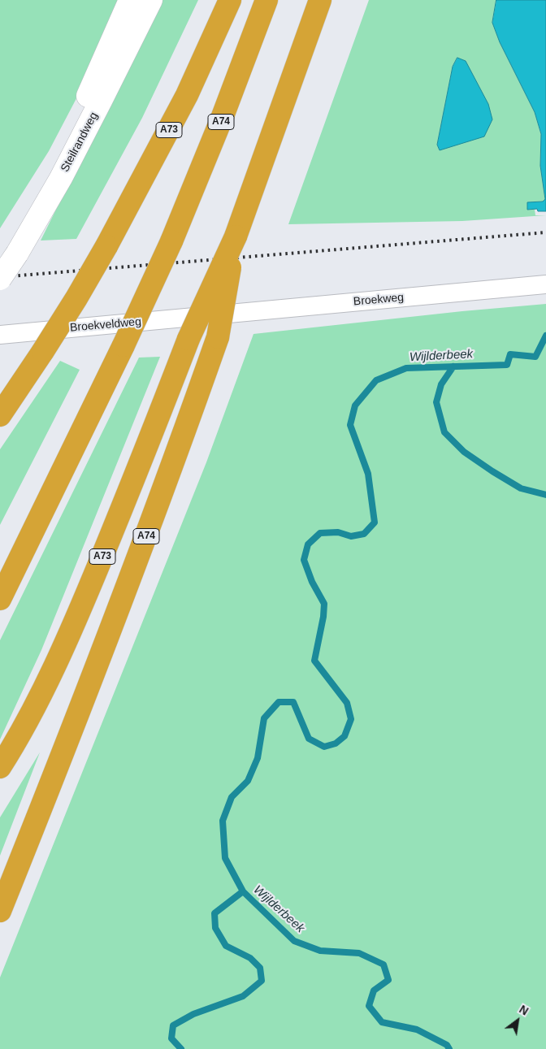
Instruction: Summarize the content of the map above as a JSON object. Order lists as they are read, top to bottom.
{
  "streets": {
    "highway": ["A74", "A73"],
    "main road": ["Steilrandweg"],
    "street": ["Broekweg", "Broekveldweg"]
  },
  "crossings": [
    ["A74", "A73"],
    ["Broekweg", "Broekveldweg"]
  ],
  "water": ["Wijlderbeek"],
  "north": "top right"
}
